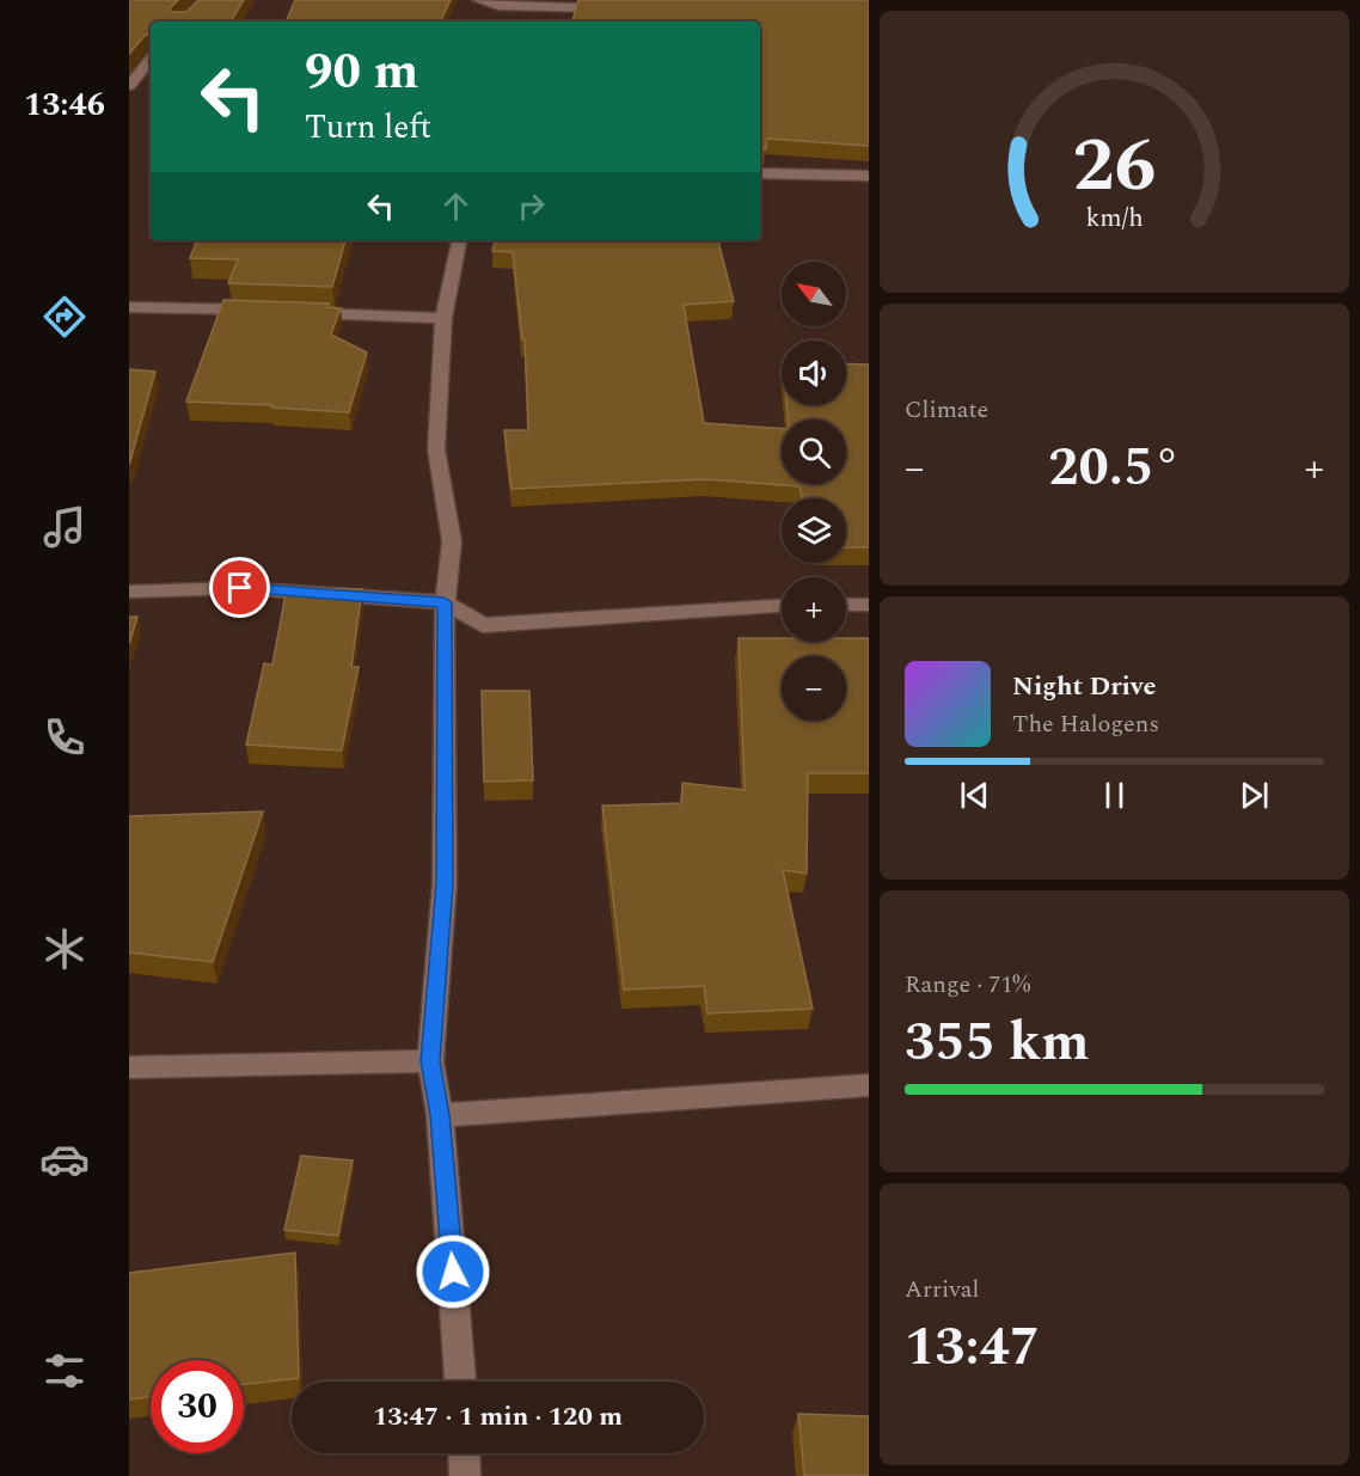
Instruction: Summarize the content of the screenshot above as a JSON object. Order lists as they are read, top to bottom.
{
  "north": "top left",
  "page": {
    "tabs": "13:46",
    "turn": ["90 m", "Turn left"],
    "map_buttons": ["+", "−"],
    "tile": [
      "Climate",
      ["Range · 71%", "355 km"],
      ["Arrival", "13:47"]
    ],
    "heat": ["−", "20.5°", "+"],
    "song": ["Night Drive", "The Halogens"],
    "limit": "30",
    "trip": "13:47 · 1 min · 120 m",
    "gauge": ["26", "km/h"]
  }
}
